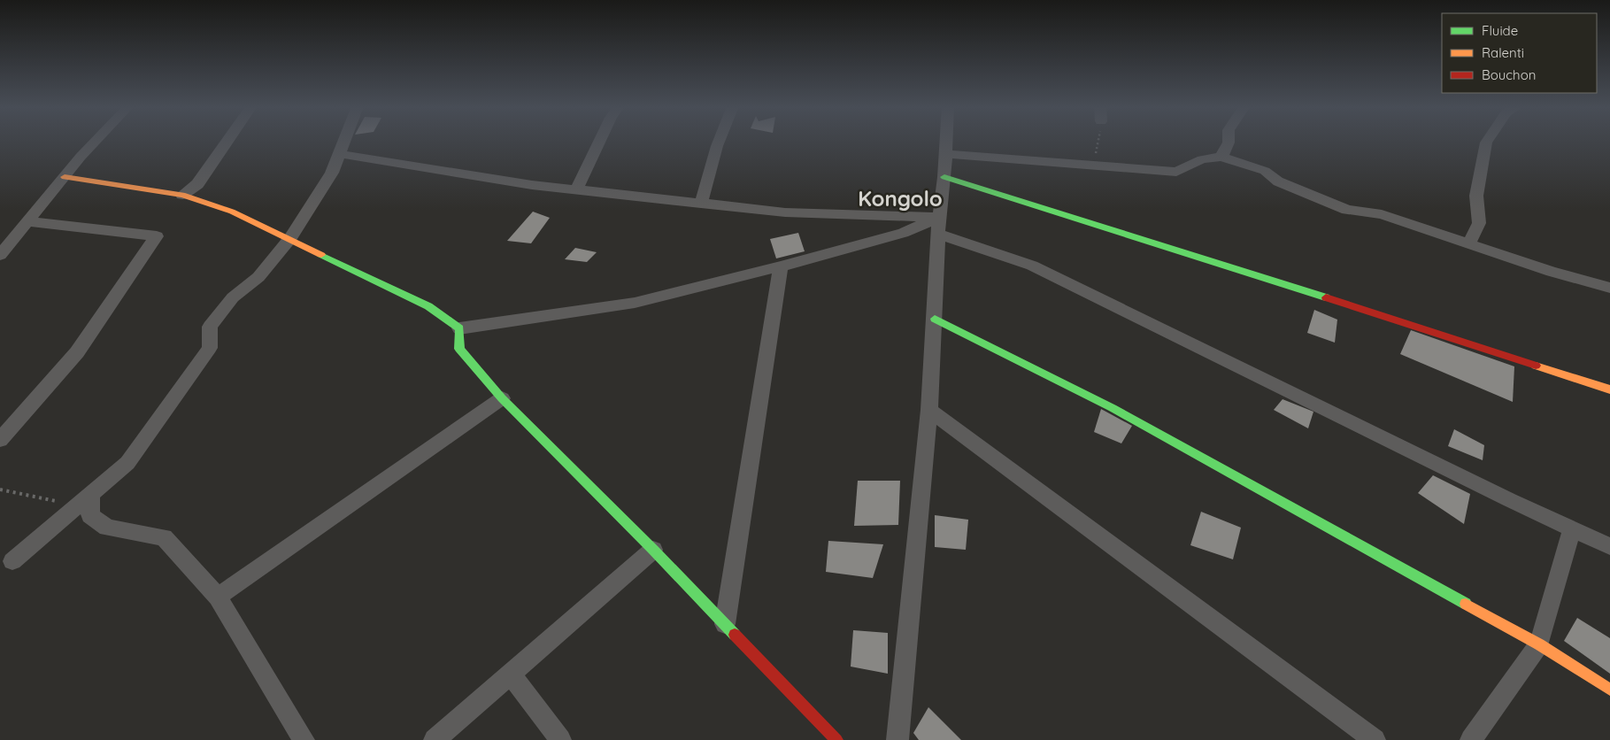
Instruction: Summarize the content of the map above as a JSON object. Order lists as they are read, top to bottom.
{
  "districts": ["Kongolo"],
  "legend": ["Fluide", "Ralenti", "Bouchon"]
}
